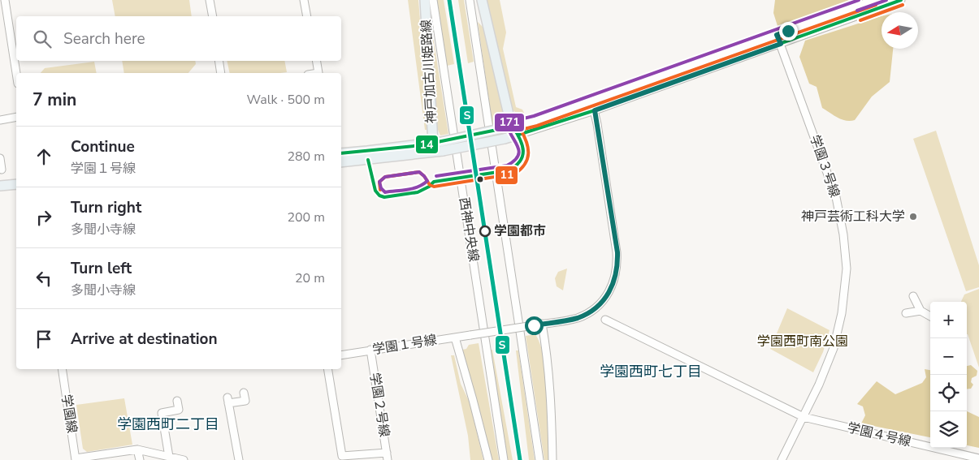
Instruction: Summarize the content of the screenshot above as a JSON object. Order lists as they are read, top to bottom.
{
  "streets": {
    "main road": ["神戸加古川姫路線"],
    "street": [
      "学園３号線",
      "西神中央線",
      "学園１号線",
      "学園２号線",
      "学園線",
      "学園４号線"
    ]
  },
  "crossings": [
    ["学園３号線", "学園４号線"],
    ["学園１号線", "学園２号線"]
  ],
  "districts": ["学園西町七丁目", "学園西町二丁目"],
  "parks": ["学園西町南公園"],
  "places": ["神戸芸術工科大学", "学園都市"],
  "lines": [
    "transit line S",
    "transit line 14",
    "transit line 171",
    "transit line 11"
  ],
  "north": "left",
  "page": {
    "search": "Search here",
    "heading": ["7 min", "Walk · 500 m"],
    "list": [
      ["Continue", "学園１号線", "280 m"],
      ["Turn right", "多聞小寺線", "200 m"],
      ["Turn left", "多聞小寺線", "20 m"],
      "Arrive at destination"
    ],
    "map_buttons": ["+", "−"]
  }
}
